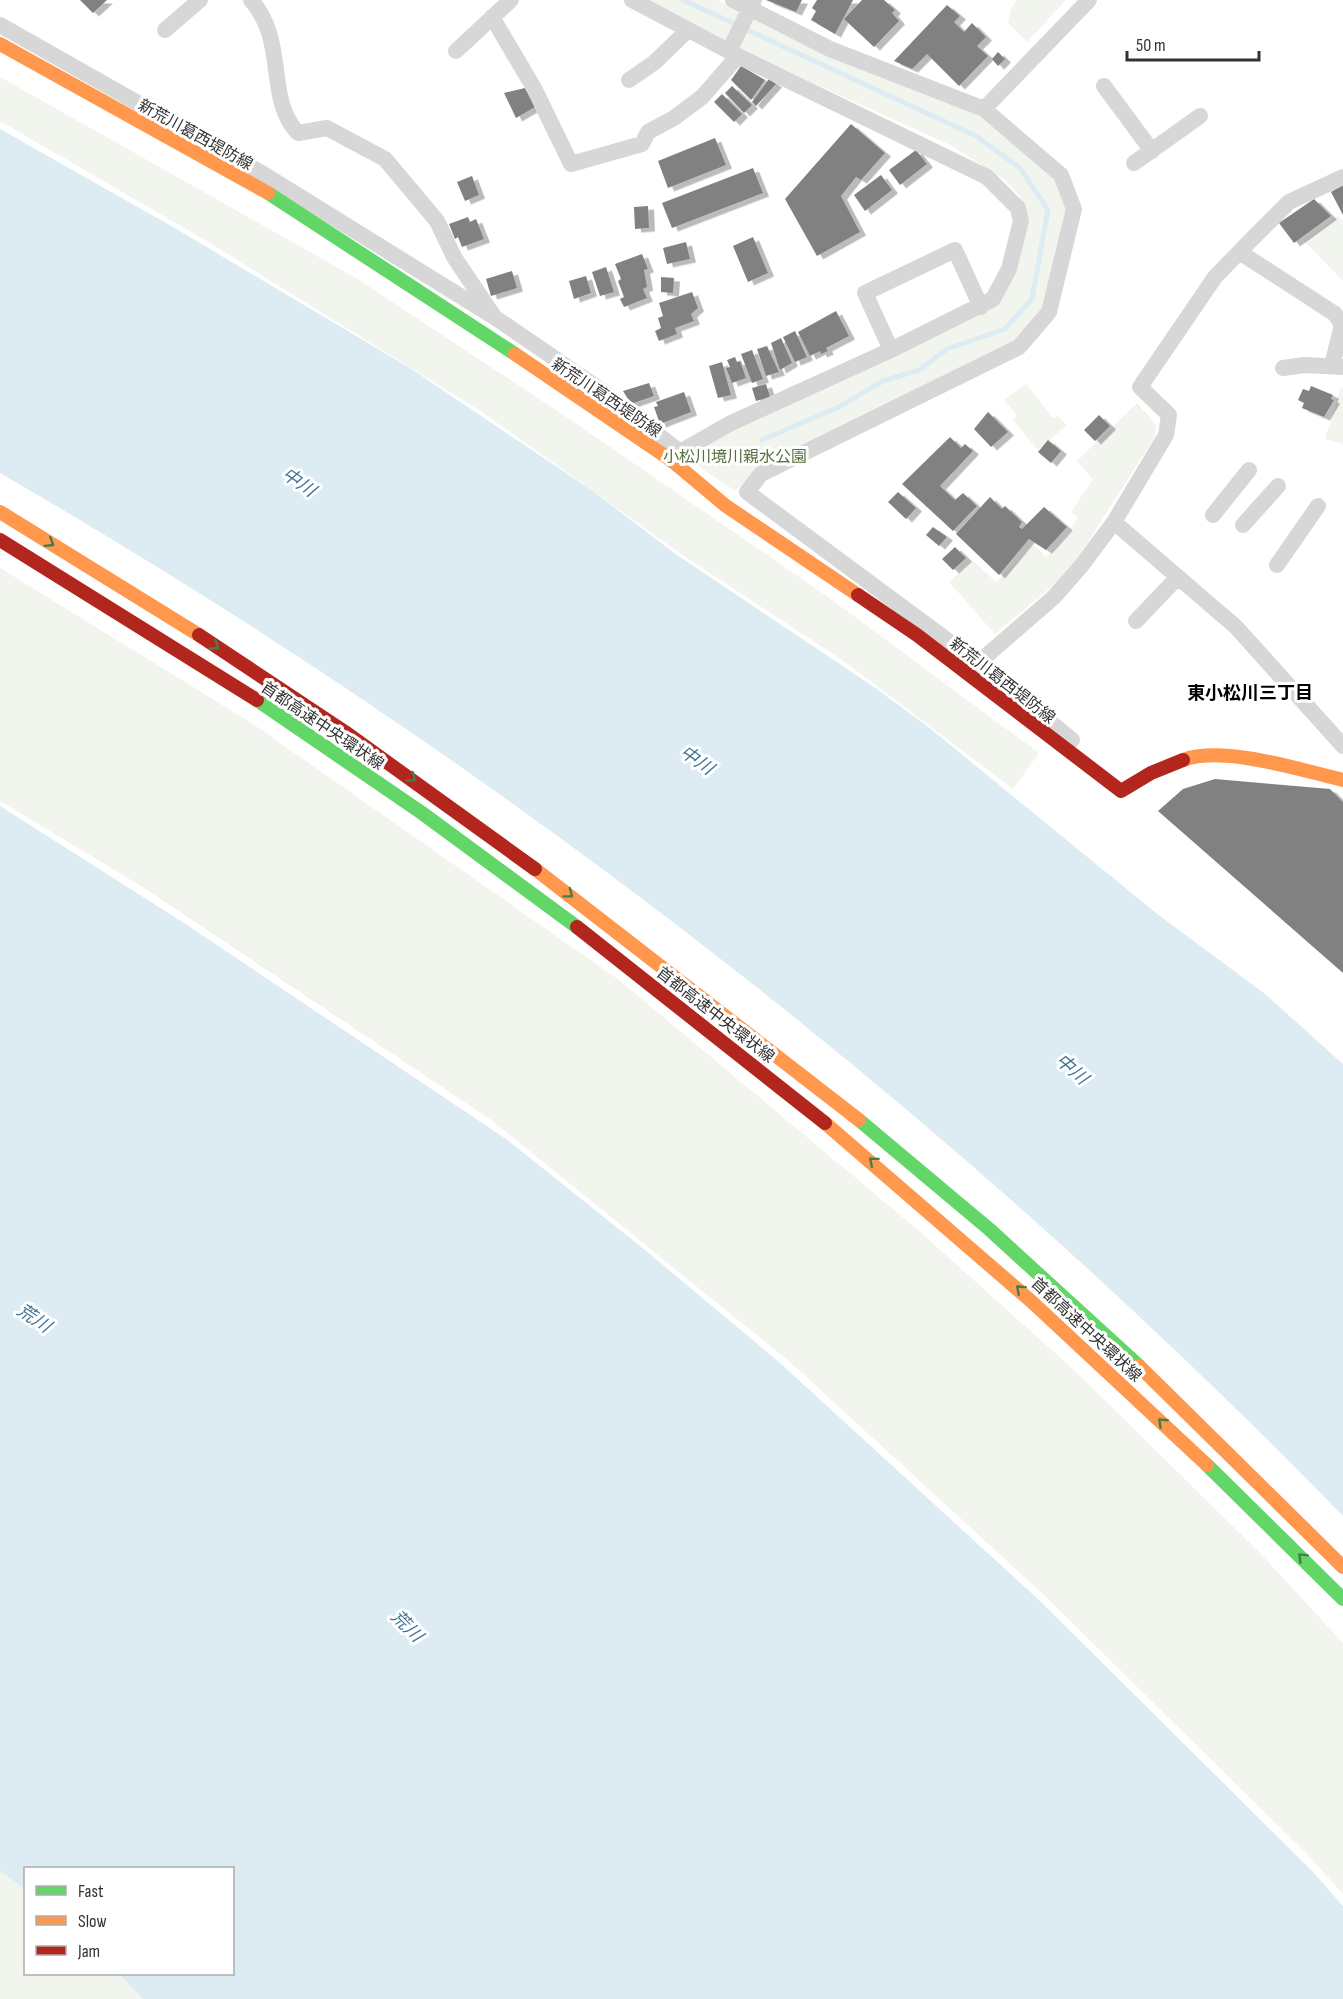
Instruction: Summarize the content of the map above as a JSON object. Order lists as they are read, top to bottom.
{
  "streets": {
    "main road": ["新荒川葛西堤防線", "首都高速中央環状線"]
  },
  "districts": ["東小松川三丁目"],
  "water": ["中川", "荒川"],
  "parks": ["小松川境川親水公園"],
  "legend": ["Fast", "Slow", "Jam"],
  "scale_bar": "50 m"
}
